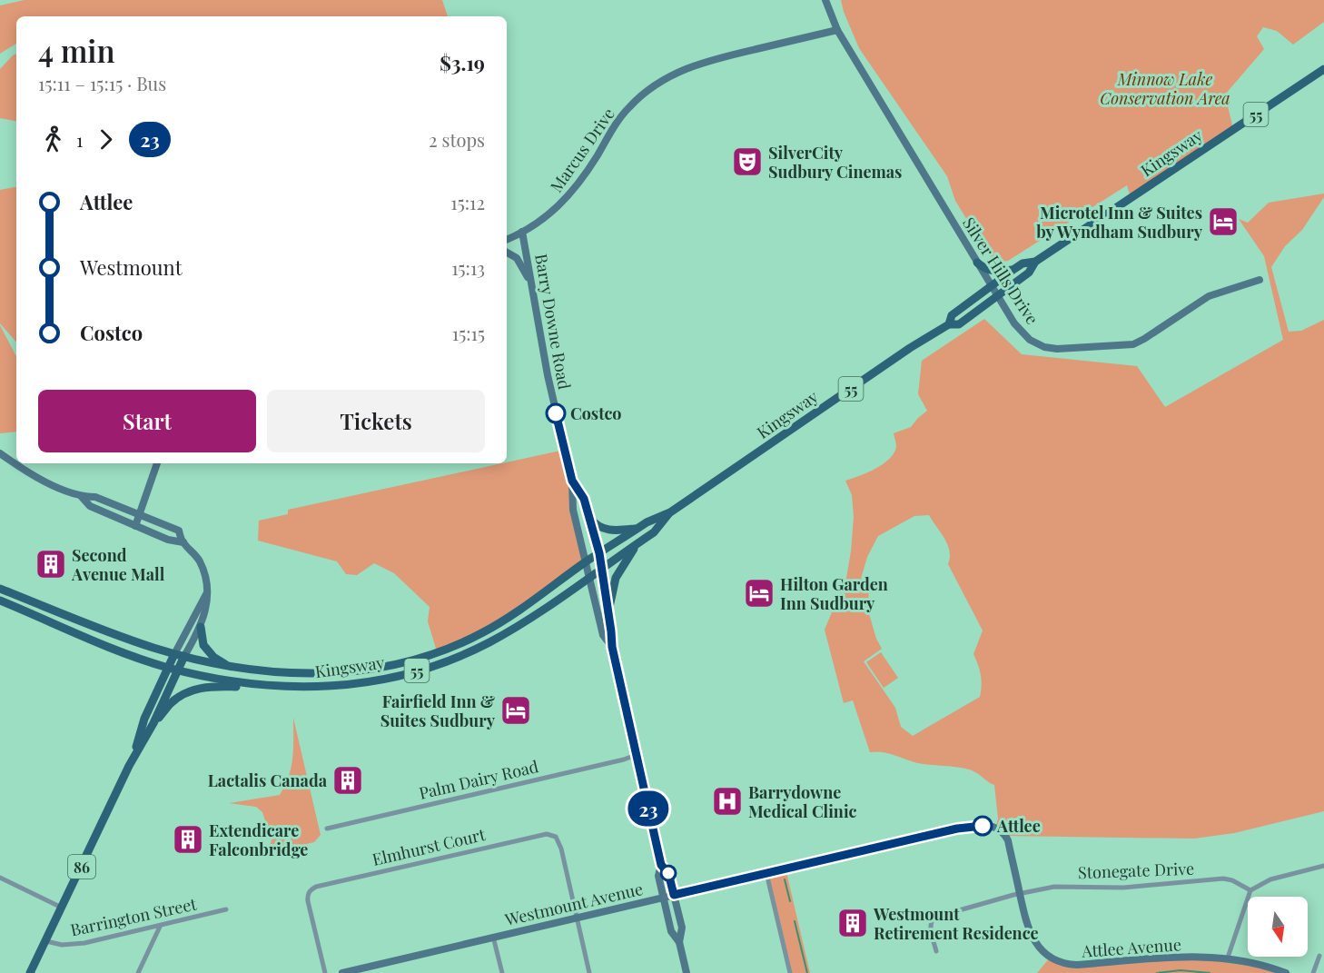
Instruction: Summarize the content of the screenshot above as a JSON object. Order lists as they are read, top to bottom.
{
  "streets": {
    "main road": ["55", "Kingsway", "86"],
    "street": [
      "Marcus Drive",
      "Silver Hills Drive",
      "Barry Downe Road",
      "Palm Dairy Road",
      "Elmhurst Court",
      "Stonegate Drive",
      "Westmount Avenue",
      "Barrington Street",
      "Attlee Avenue"
    ]
  },
  "crossings": [
    ["Marcus Drive", "Silver Hills Drive"],
    ["Marcus Drive", "Barry Downe Road"],
    ["Kingsway", "Silver Hills Drive"],
    ["Kingsway", "Barry Downe Road"],
    ["Kingsway", "86"],
    ["Barry Downe Road", "Palm Dairy Road"],
    ["Barry Downe Road", "Westmount Avenue"],
    ["Elmhurst Court", "Westmount Avenue"],
    ["86", "Barrington Street"],
    ["Stonegate Drive", "Westmount Avenue"],
    ["Stonegate Drive", "Attlee Avenue"],
    ["Westmount Avenue", "Attlee Avenue"]
  ],
  "parks": ["Minnow Lake Conservation Area"],
  "places": {
    "theatre": ["SilverCity Sudbury Cinemas"],
    "hotel": ["Microtel Inn & Suites by Wyndham Sudbury", "Hilton Garden Inn Sudbury", "Fairfield Inn & Suites Sudbury"],
    "other": ["Costco", "Attlee"],
    "building": [
      "Second Avenue Mall",
      "Lactalis Canada",
      "Extendicare Falconbridge",
      "Westmount Retirement Residence"
    ],
    "hospital": ["Barrydowne Medical Clinic"]
  },
  "lines": ["bus line 23"],
  "north": "bottom",
  "page": {
    "on_map": "23",
    "heading": ["4 min", "15:11 – 15:15 · Bus", "$3.19"],
    "legs": ["1", "23", "2 stops"],
    "list": [
      {
        "name": "Attlee",
        "value": "15:12"
      },
      {
        "name": "Westmount",
        "value": "15:13"
      },
      {
        "name": "Costco",
        "value": "15:15"
      }
    ],
    "buttons": ["Start", "Tickets"]
  }
}
